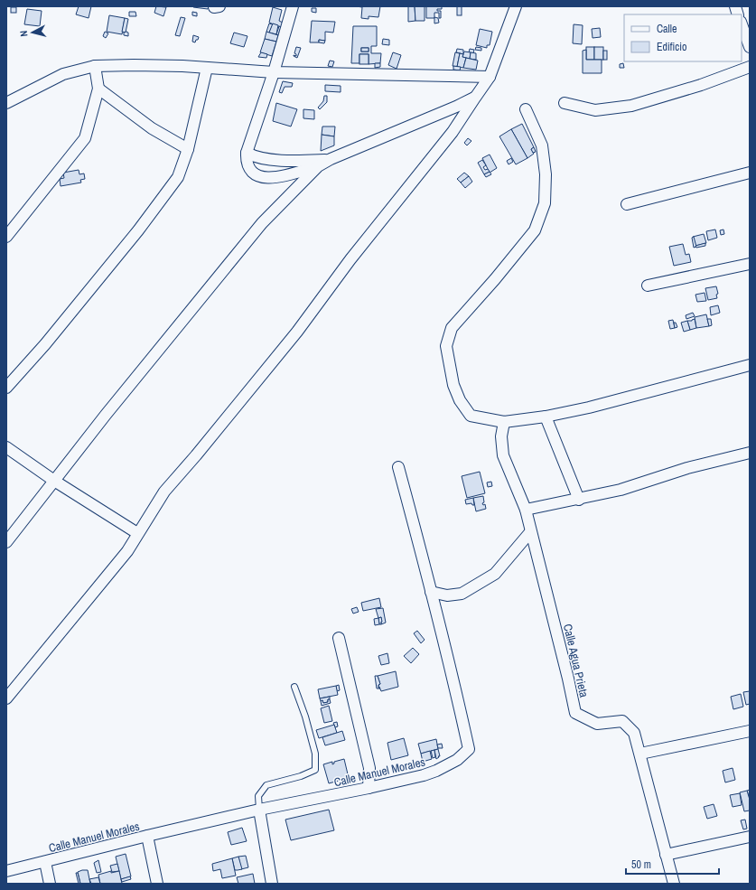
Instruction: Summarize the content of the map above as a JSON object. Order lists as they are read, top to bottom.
{
  "streets": {
    "street": ["Calle Agua Prieta", "Calle Manuel Morales"]
  },
  "legend": ["Calle", "Edificio"],
  "scale_bar": "50 m",
  "north": "left"
}
